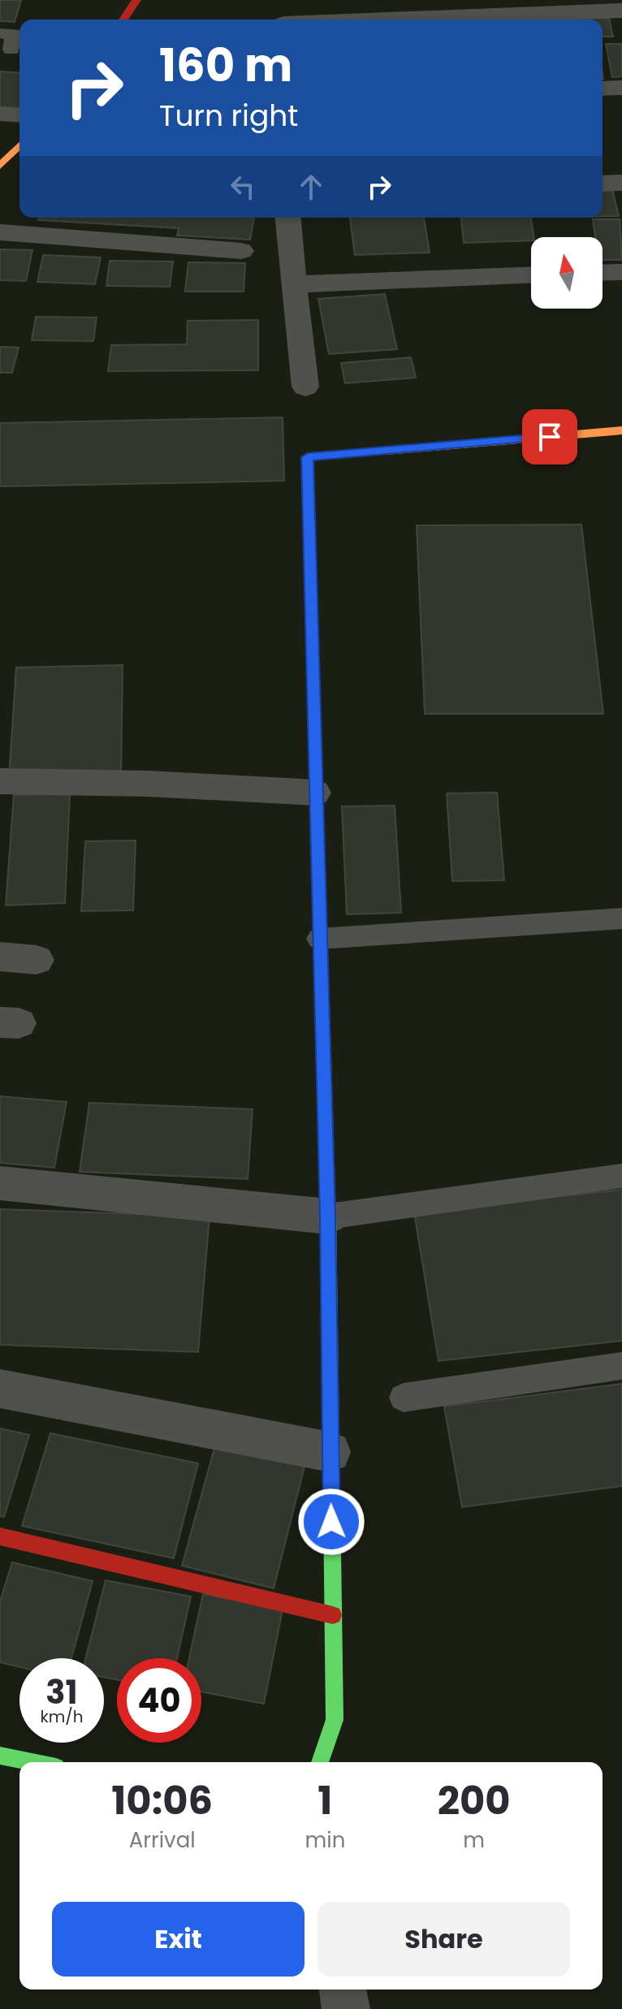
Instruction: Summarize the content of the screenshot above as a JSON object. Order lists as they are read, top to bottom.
{
  "north": "top",
  "page": {
    "turn": ["160 m", "Turn right"],
    "speed": "31 km/h",
    "limit": "40",
    "eta": [
      "10:06",
      "Arrival",
      "1",
      "min",
      "200",
      "m"
    ],
    "buttons": ["Exit", "Share"]
  }
}
